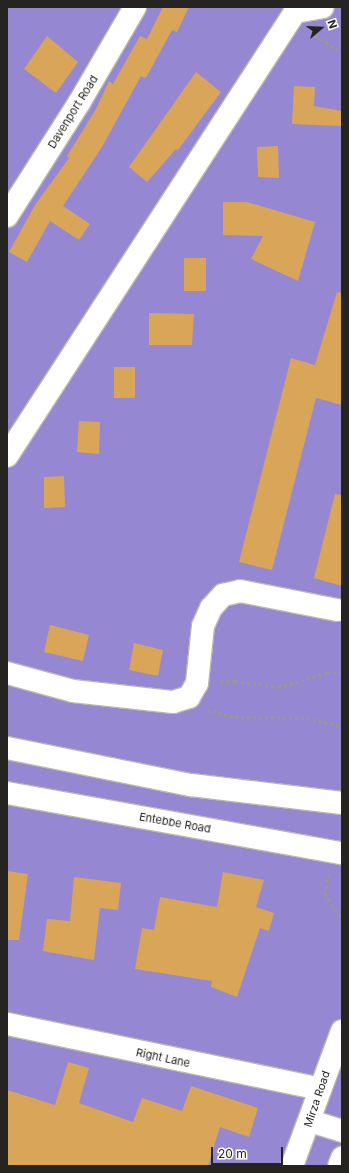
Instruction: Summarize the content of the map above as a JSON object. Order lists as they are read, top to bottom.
{
  "streets": {
    "main road": [
      "Davenport Road",
      "Entebbe Road",
      "Right Lane",
      "Mirza Road"
    ]
  },
  "crossings": [
    ["Right Lane", "Mirza Road"]
  ],
  "scale_bar": "20 m",
  "north": "right"
}
